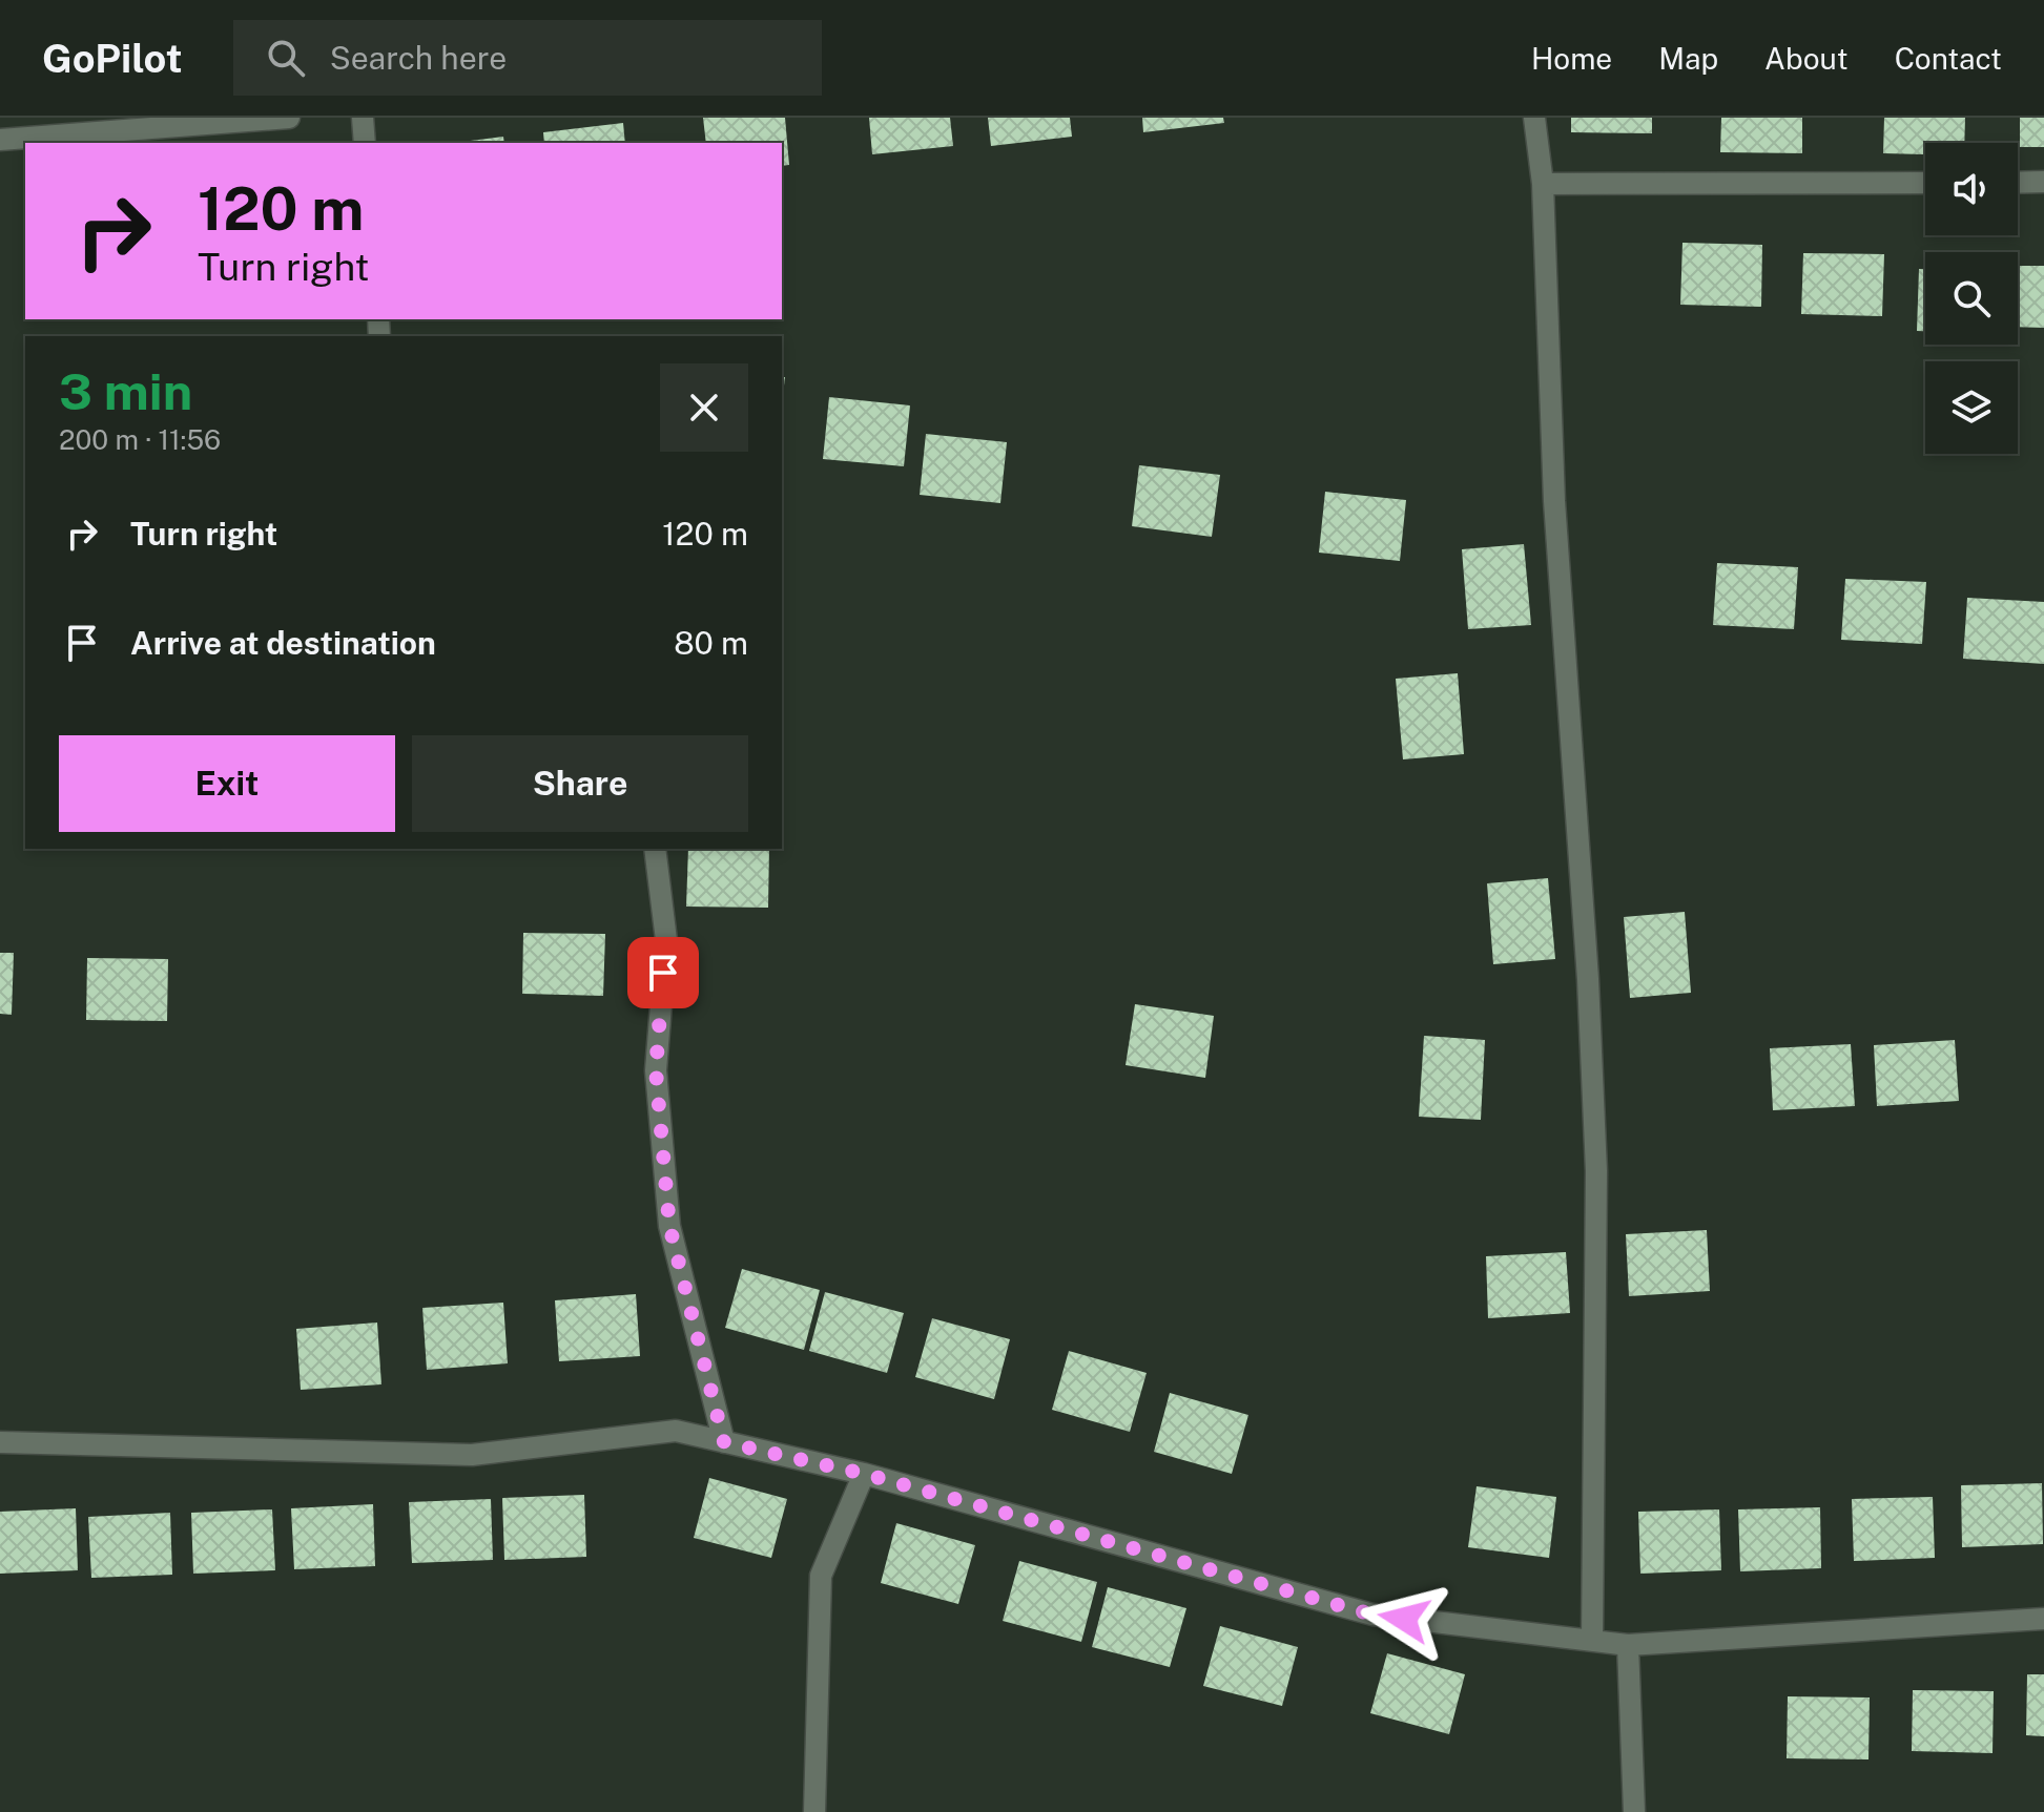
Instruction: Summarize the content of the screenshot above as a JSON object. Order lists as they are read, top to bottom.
{
  "page": {
    "header": "GoPilot",
    "search": "Search here",
    "nav": [
      "Home",
      "Map",
      "About",
      "Contact"
    ],
    "turn": ["120 m", "Turn right"],
    "heading": ["3 min", "200 m · 11:56"],
    "list": [
      {
        "name": "Turn right",
        "value": "120 m"
      },
      {
        "name": "Arrive at destination",
        "value": "80 m"
      }
    ],
    "buttons": ["Exit", "Share"]
  }
}
